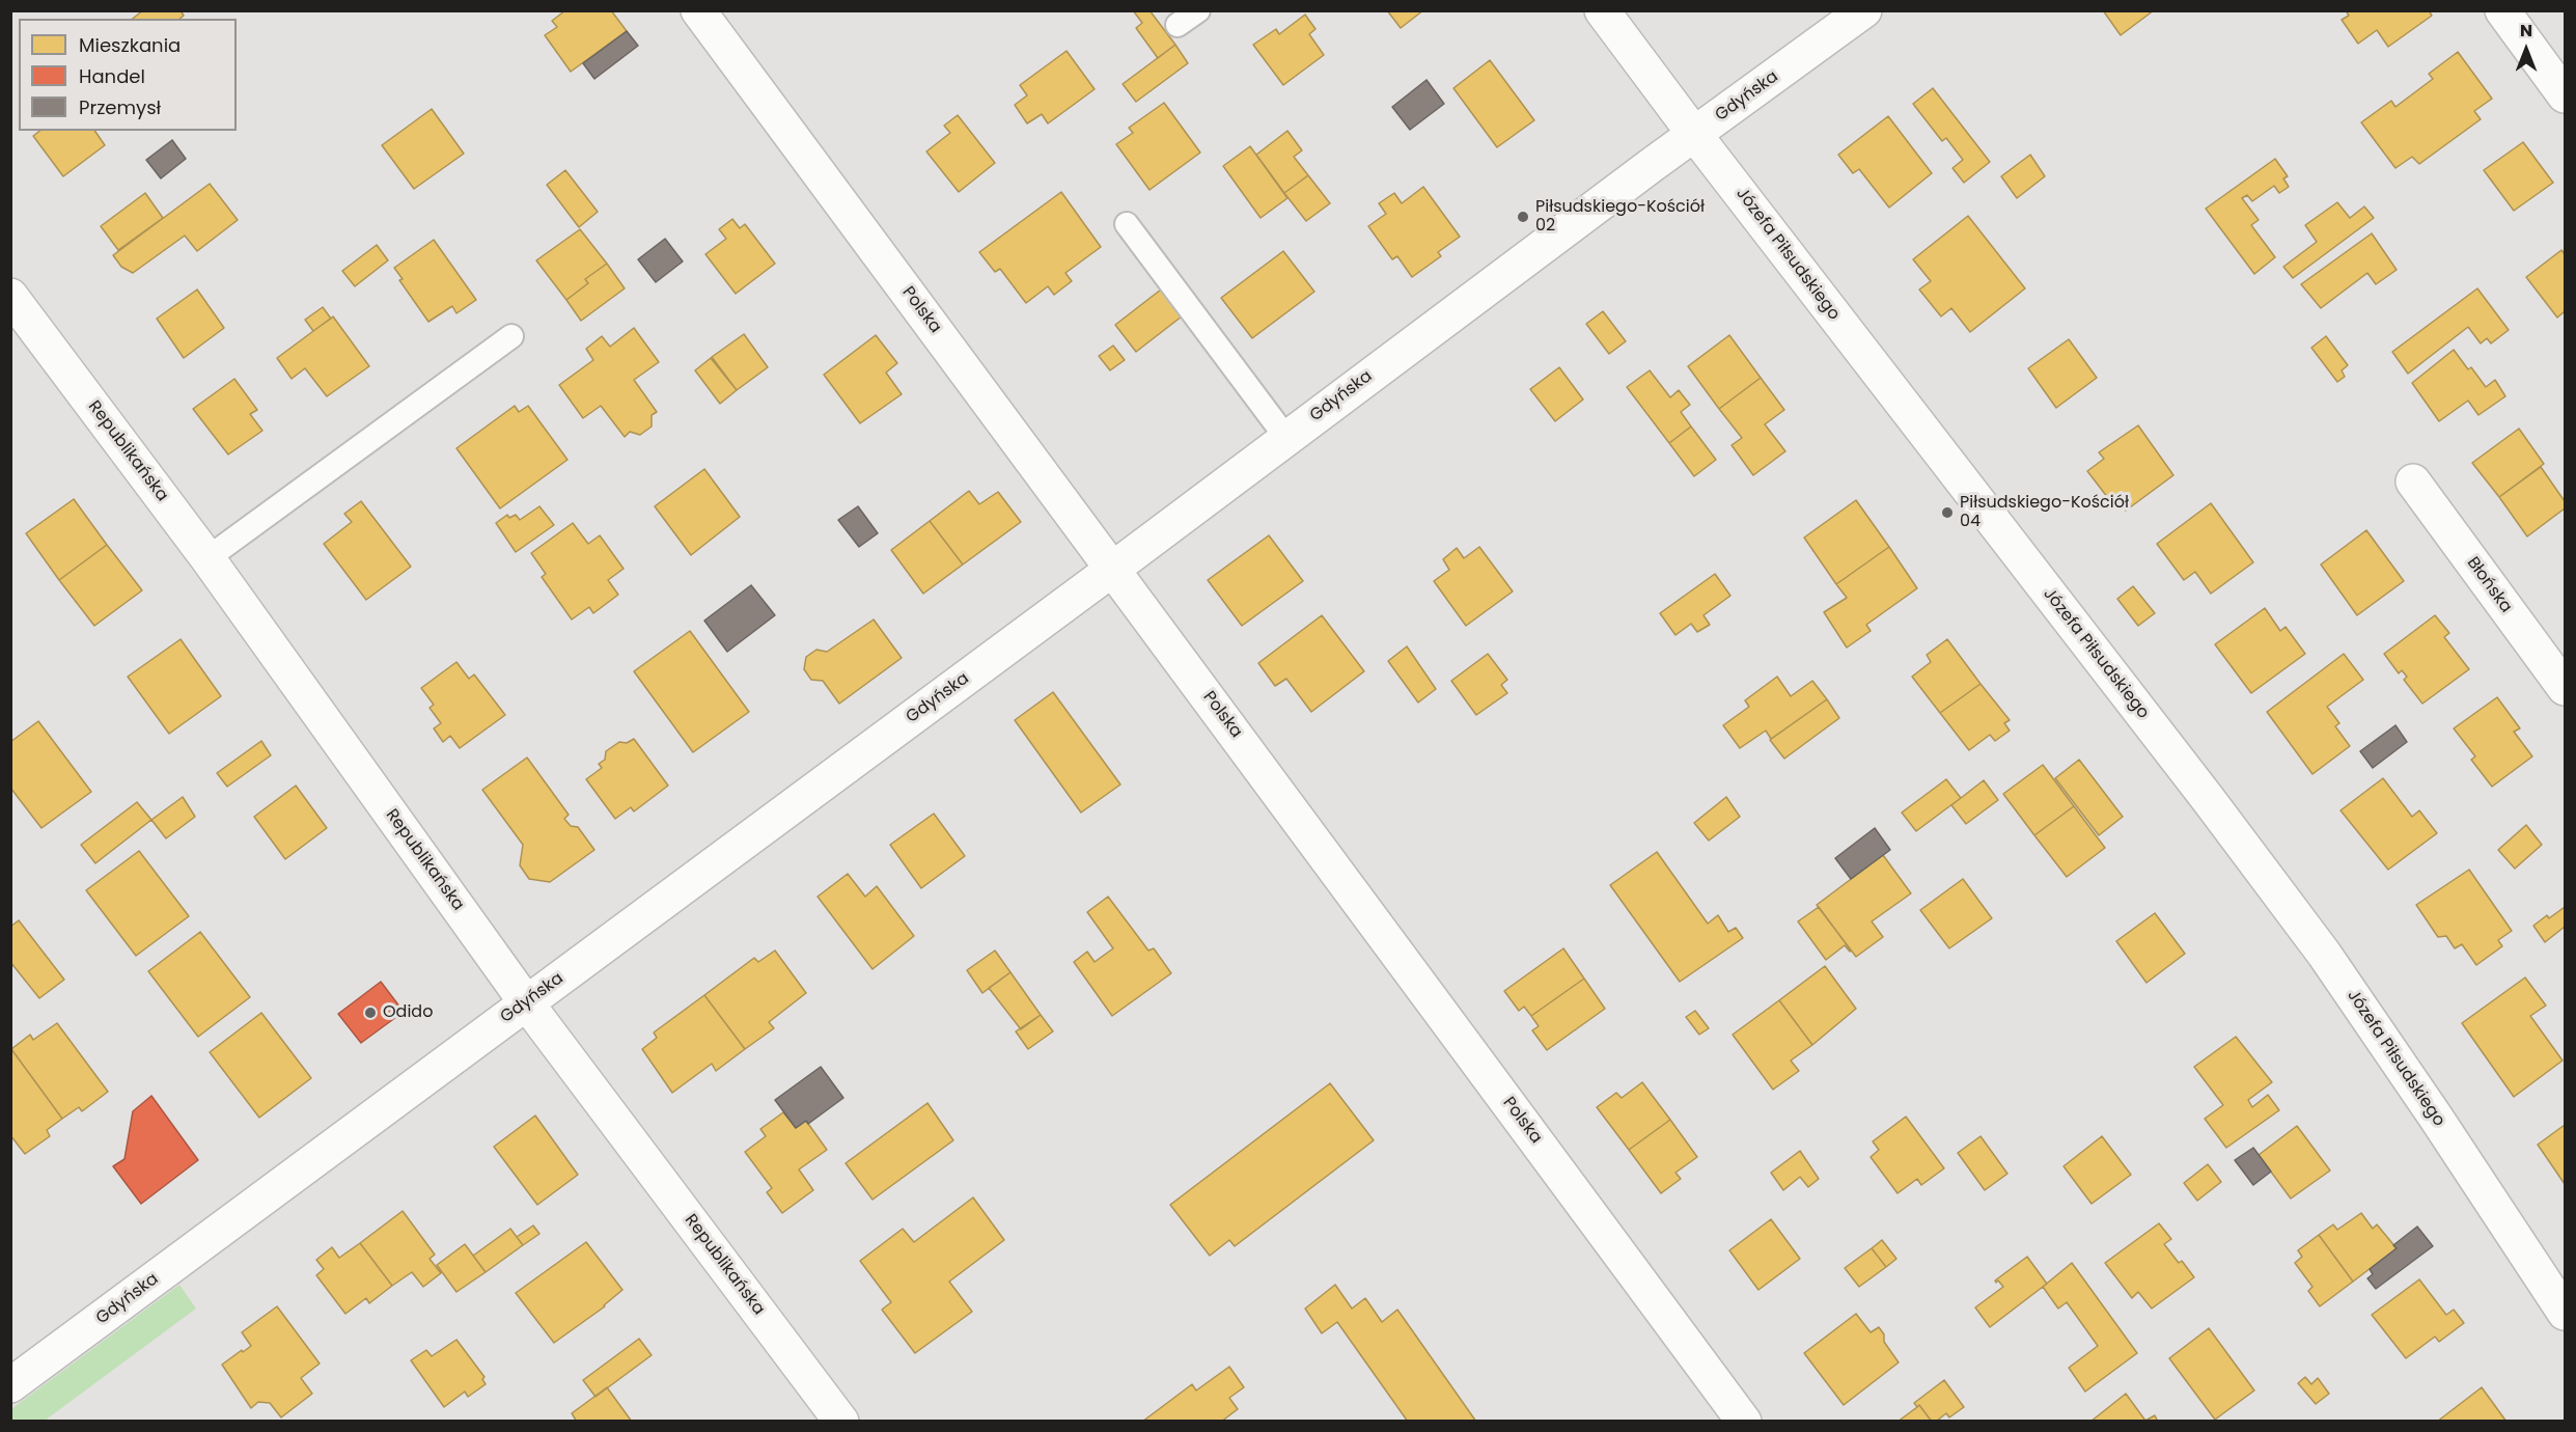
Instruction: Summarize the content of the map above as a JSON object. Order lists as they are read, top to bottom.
{
  "streets": {
    "street": [
      "Gdyńska",
      "Józefa Piłsudskiego",
      "Polska",
      "Republikańska",
      "Błońska"
    ]
  },
  "crossings": [
    ["Gdyńska", "Józefa Piłsudskiego"],
    ["Gdyńska", "Polska"],
    ["Gdyńska", "Republikańska"]
  ],
  "places": ["Piłsudskiego-Kościół 02", "Piłsudskiego-Kościół 04", "Odido"],
  "legend": ["Mieszkania", "Handel", "Przemysł"],
  "north": "top"
}
